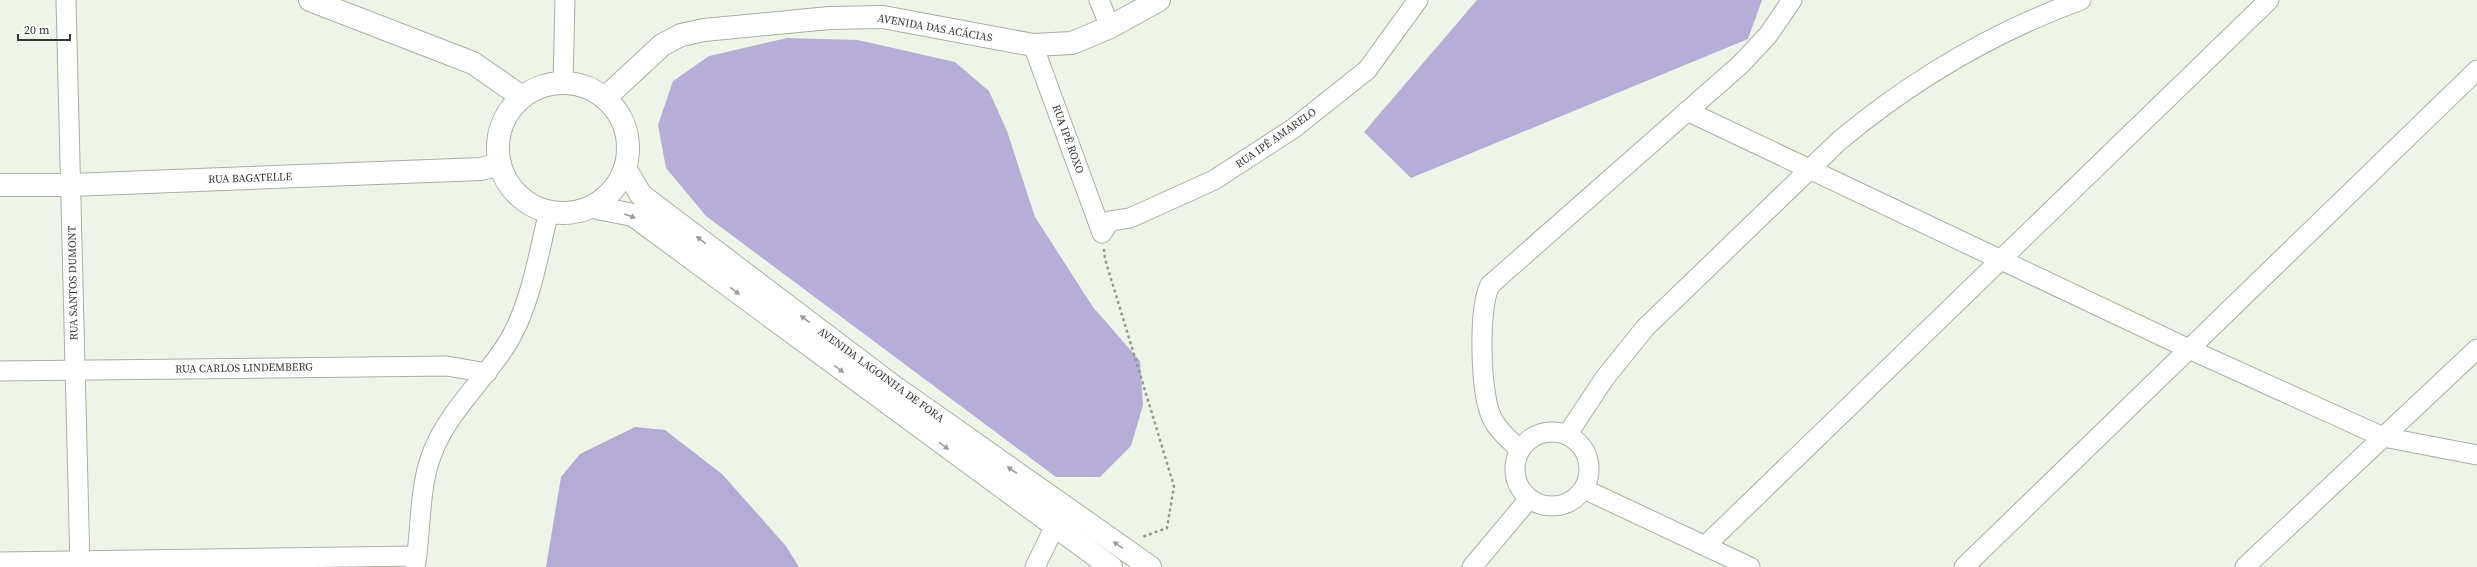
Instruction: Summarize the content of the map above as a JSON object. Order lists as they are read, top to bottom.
{
  "streets": {
    "main road": ["AVENIDA DAS ACÁCIAS", "RUA BAGATELLE", "AVENIDA LAGOINHA DE FORA"],
    "street": [
      "RUA IPÊ AMARELO",
      "RUA IPÊ ROXO",
      "RUA SANTOS DUMONT",
      "RUA CARLOS LINDEMBERG"
    ]
  },
  "crossings": [
    ["AVENIDA DAS ACÁCIAS", "RUA IPÊ ROXO"],
    ["AVENIDA DAS ACÁCIAS", "RUA BAGATELLE"],
    ["AVENIDA DAS ACÁCIAS", "AVENIDA LAGOINHA DE FORA"],
    ["RUA IPÊ AMARELO", "RUA IPÊ ROXO"],
    ["RUA BAGATELLE", "RUA SANTOS DUMONT"],
    ["RUA BAGATELLE", "AVENIDA LAGOINHA DE FORA"],
    ["RUA SANTOS DUMONT", "RUA CARLOS LINDEMBERG"]
  ],
  "scale_bar": "20 m"
}
